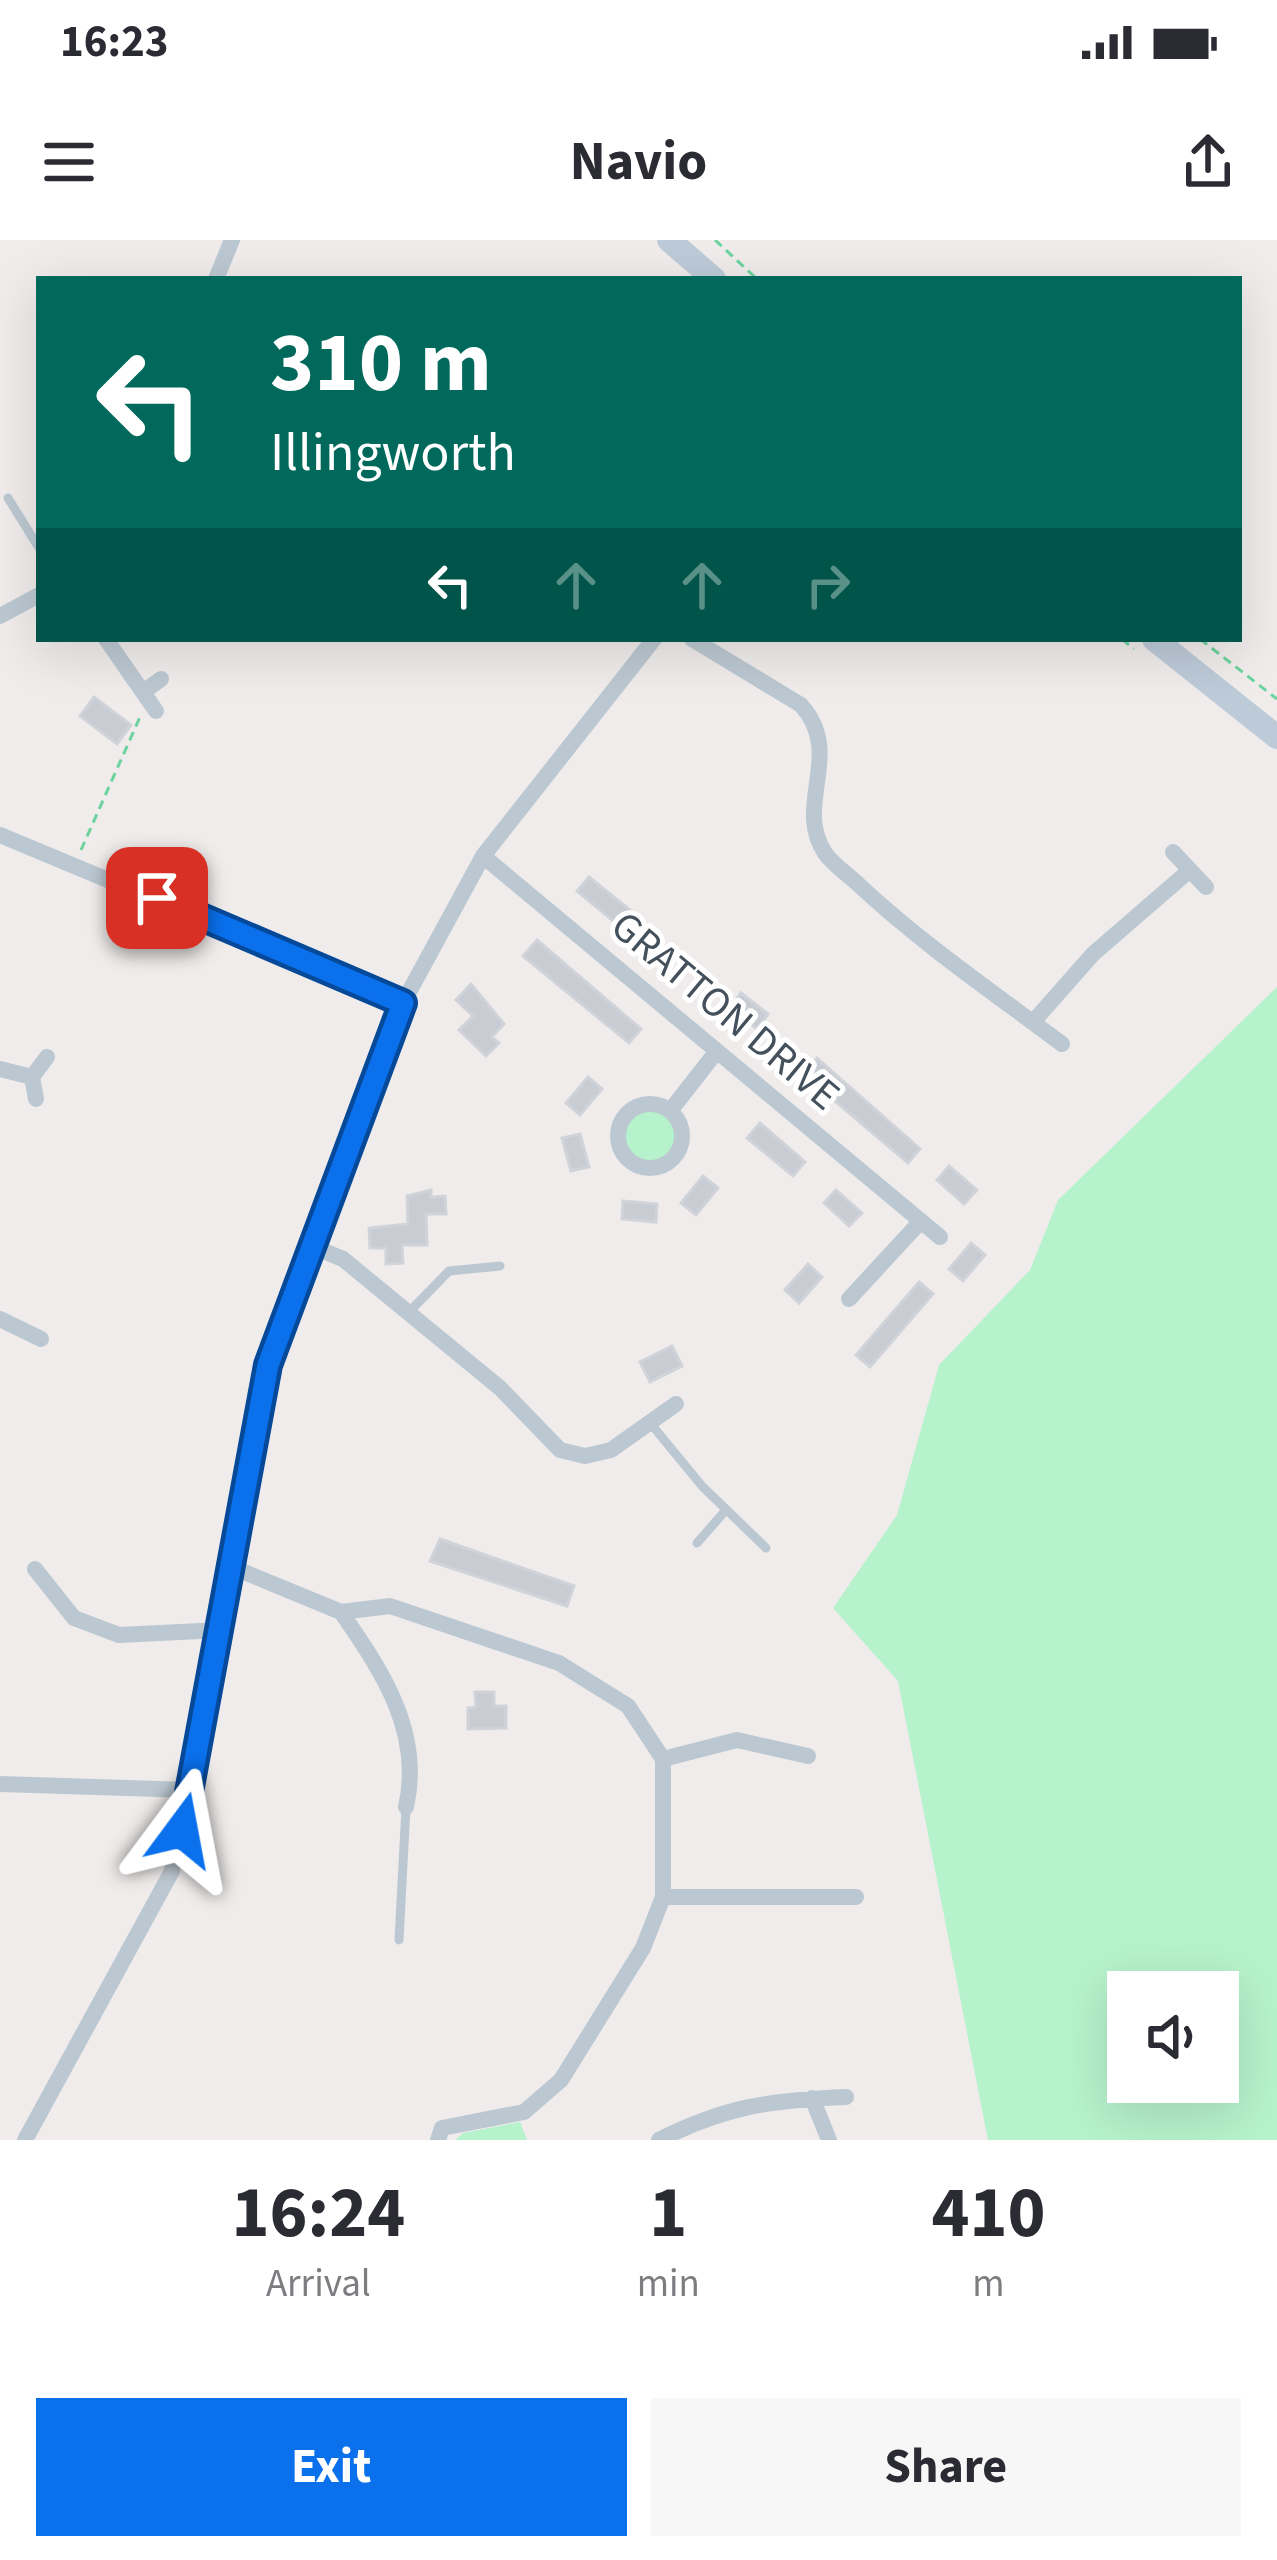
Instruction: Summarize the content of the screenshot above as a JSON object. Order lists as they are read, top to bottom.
{
  "streets": {
    "street": ["GRATTON DRIVE"]
  },
  "page": {
    "status": "16:23",
    "header": "Navio",
    "turn": ["310 m", "Illingworth"],
    "eta": [
      "16:24",
      "Arrival",
      "1",
      "min",
      "410",
      "m"
    ],
    "buttons": ["Exit", "Share"]
  }
}
